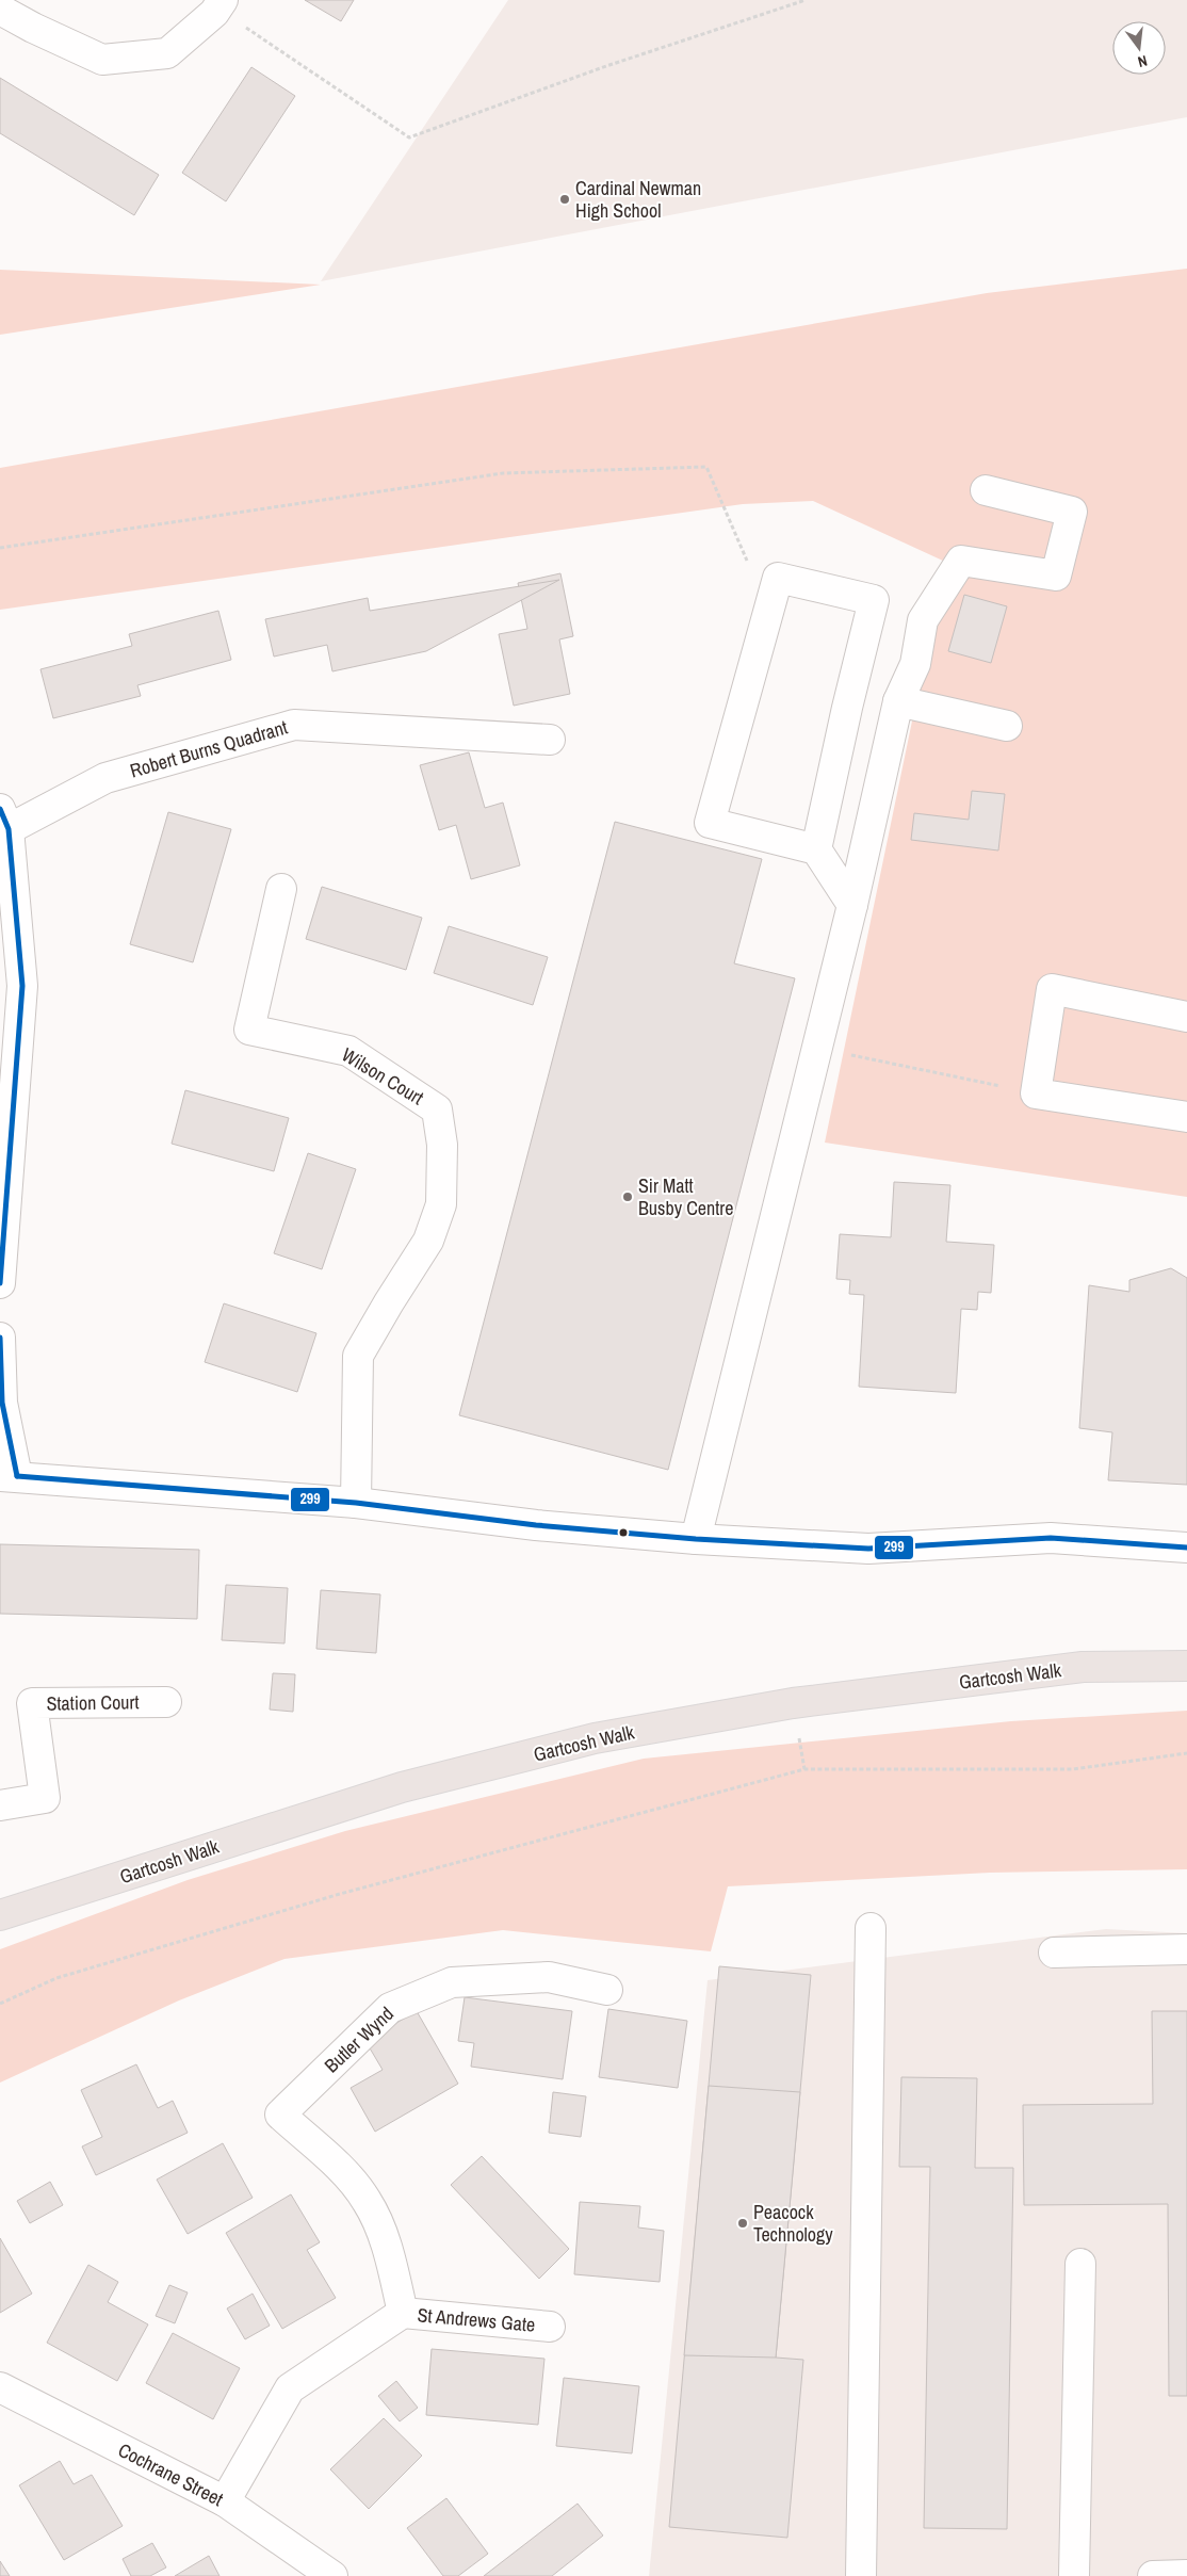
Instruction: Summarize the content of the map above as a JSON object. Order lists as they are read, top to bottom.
{
  "streets": {
    "main road": ["Gartcosh Walk"],
    "street": [
      "Robert Burns Quadrant",
      "Wilson Court",
      "Station Court",
      "Butler Wynd",
      "St Andrews Gate",
      "Cochrane Street"
    ]
  },
  "crossings": [
    ["Butler Wynd", "St Andrews Gate"]
  ],
  "places": ["Cardinal Newman High School", "Sir Matt Busby Centre", "Peacock Technology"],
  "lines": ["transit line 299"],
  "north": "bottom"
}
